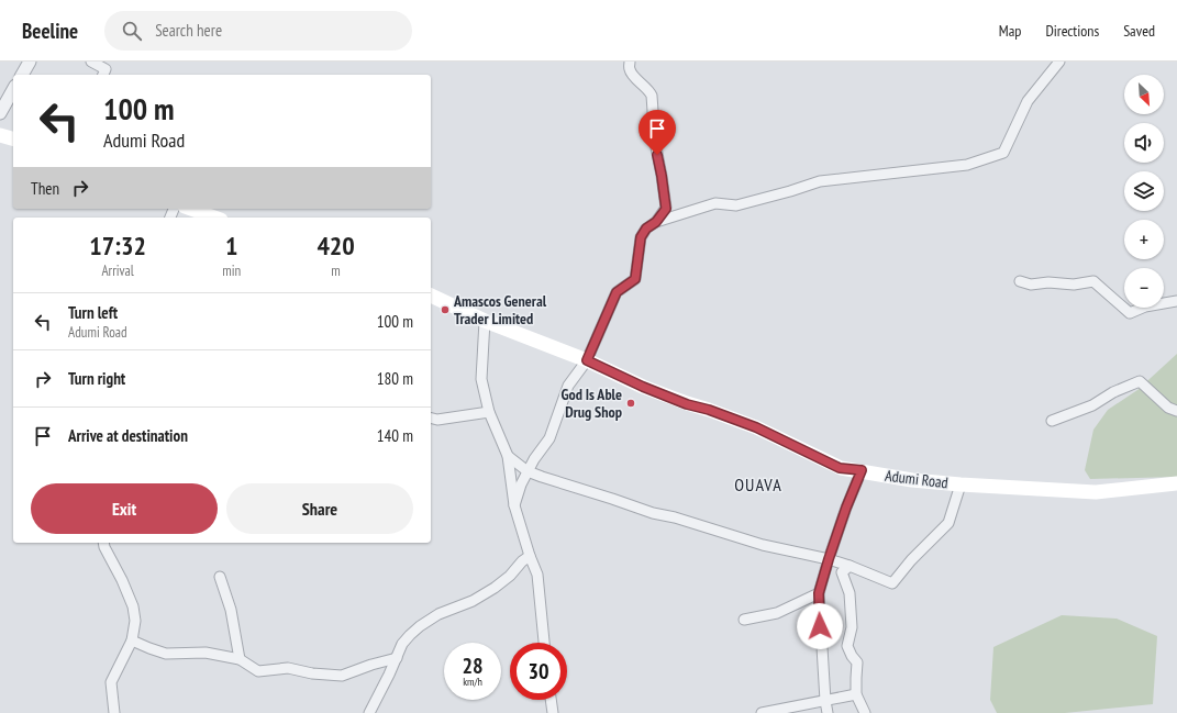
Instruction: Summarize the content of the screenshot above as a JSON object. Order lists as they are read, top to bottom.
{
  "streets": {
    "main road": ["Adumi Road"]
  },
  "districts": ["OUAVA"],
  "places": ["Amascos General Trader Limited", "God Is Able Drug Shop"],
  "north": "bottom right",
  "page": {
    "header": "Beeline",
    "search": "Search here",
    "nav": ["Map", "Directions", "Saved"],
    "map_buttons": ["+", "−"],
    "turn": ["100 m", "Adumi Road"],
    "then": "Then",
    "eta": [
      "17:32",
      "Arrival",
      "1",
      "min",
      "420",
      "m"
    ],
    "list": [
      {
        "name": "Turn left",
        "note": "Adumi Road",
        "value": "100 m"
      },
      {
        "name": "Turn right",
        "value": "180 m"
      },
      {
        "name": "Arrive at destination",
        "value": "140 m"
      }
    ],
    "buttons": ["Exit", "Share"],
    "speed": "28 km/h",
    "limit": "30"
  }
}
